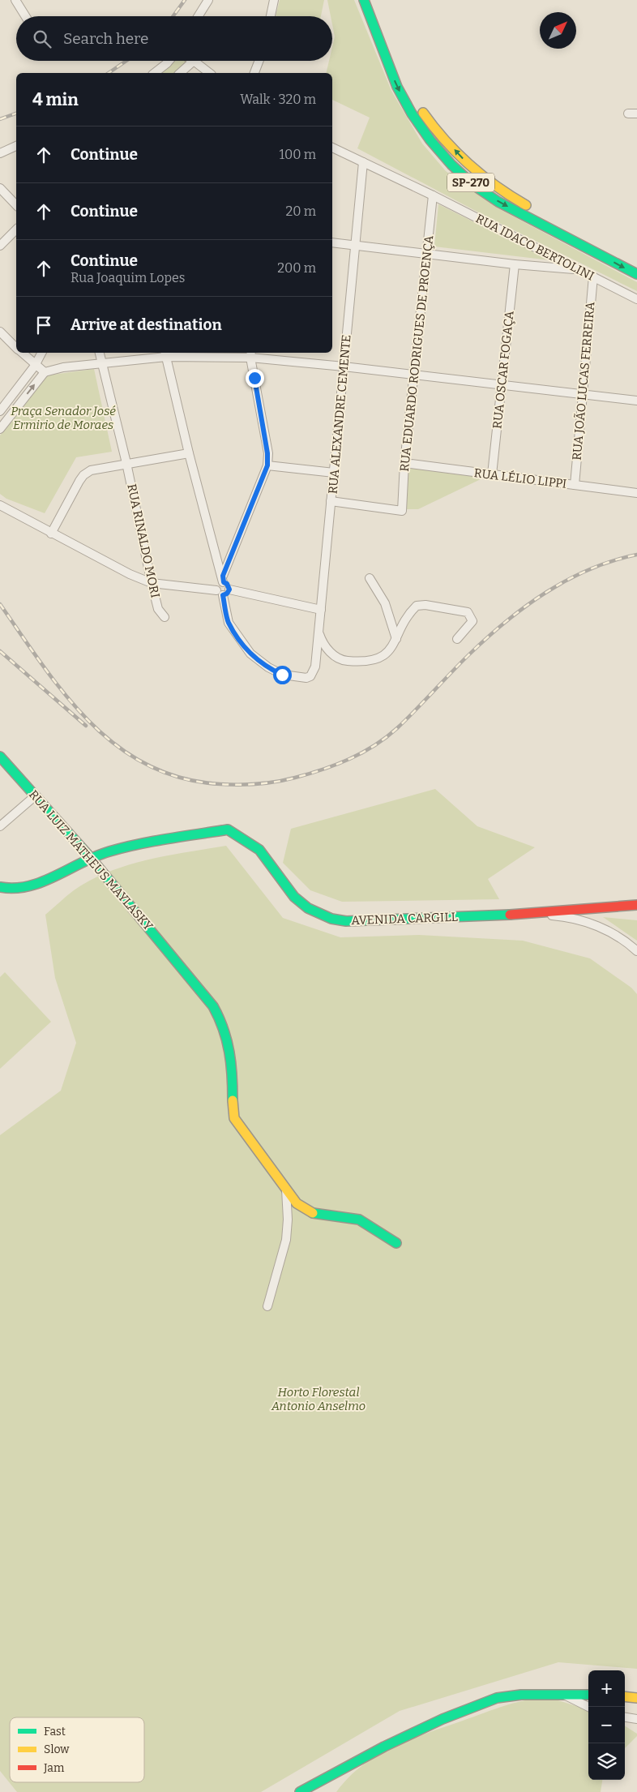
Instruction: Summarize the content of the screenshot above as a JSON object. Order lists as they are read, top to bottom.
{
  "streets": {
    "main road": ["SP-270", "RUA LUIZ MATHEUS MAYLASKY", "AVENIDA CARGILL"],
    "street": [
      "RUA IDACO BERTOLINI",
      "RUA EDUARDO RODRIGUES DE PROENÇA",
      "RUA OSCAR FOGAÇA",
      "RUA JOÃO LUCAS FERREIRA",
      "RUA ALEXANDRE CEMENTE",
      "RUA LÉLIO LIPPI",
      "RUA RINALDO MORI"
    ]
  },
  "crossings": [
    ["RUA IDACO BERTOLINI", "RUA EDUARDO RODRIGUES DE PROENÇA"],
    ["RUA IDACO BERTOLINI", "RUA JOÃO LUCAS FERREIRA"],
    ["RUA IDACO BERTOLINI", "RUA ALEXANDRE CEMENTE"],
    ["RUA EDUARDO RODRIGUES DE PROENÇA", "RUA ALEXANDRE CEMENTE"],
    ["RUA EDUARDO RODRIGUES DE PROENÇA", "RUA LÉLIO LIPPI"],
    ["RUA OSCAR FOGAÇA", "RUA LÉLIO LIPPI"],
    ["RUA JOÃO LUCAS FERREIRA", "RUA LÉLIO LIPPI"],
    ["RUA LUIZ MATHEUS MAYLASKY", "AVENIDA CARGILL"]
  ],
  "parks": ["Praça Senador José Ermirio de Moraes", "Horto Florestal Antonio Anselmo"],
  "legend": ["Fast", "Slow", "Jam"],
  "north": "top right",
  "page": {
    "search": "Search here",
    "heading": ["4 min", "Walk · 320 m"],
    "list": [
      ["Continue", "100 m"],
      ["Continue", "20 m"],
      ["Continue", "Rua Joaquim Lopes", "200 m"],
      "Arrive at destination"
    ],
    "map_buttons": ["+", "−"]
  }
}
